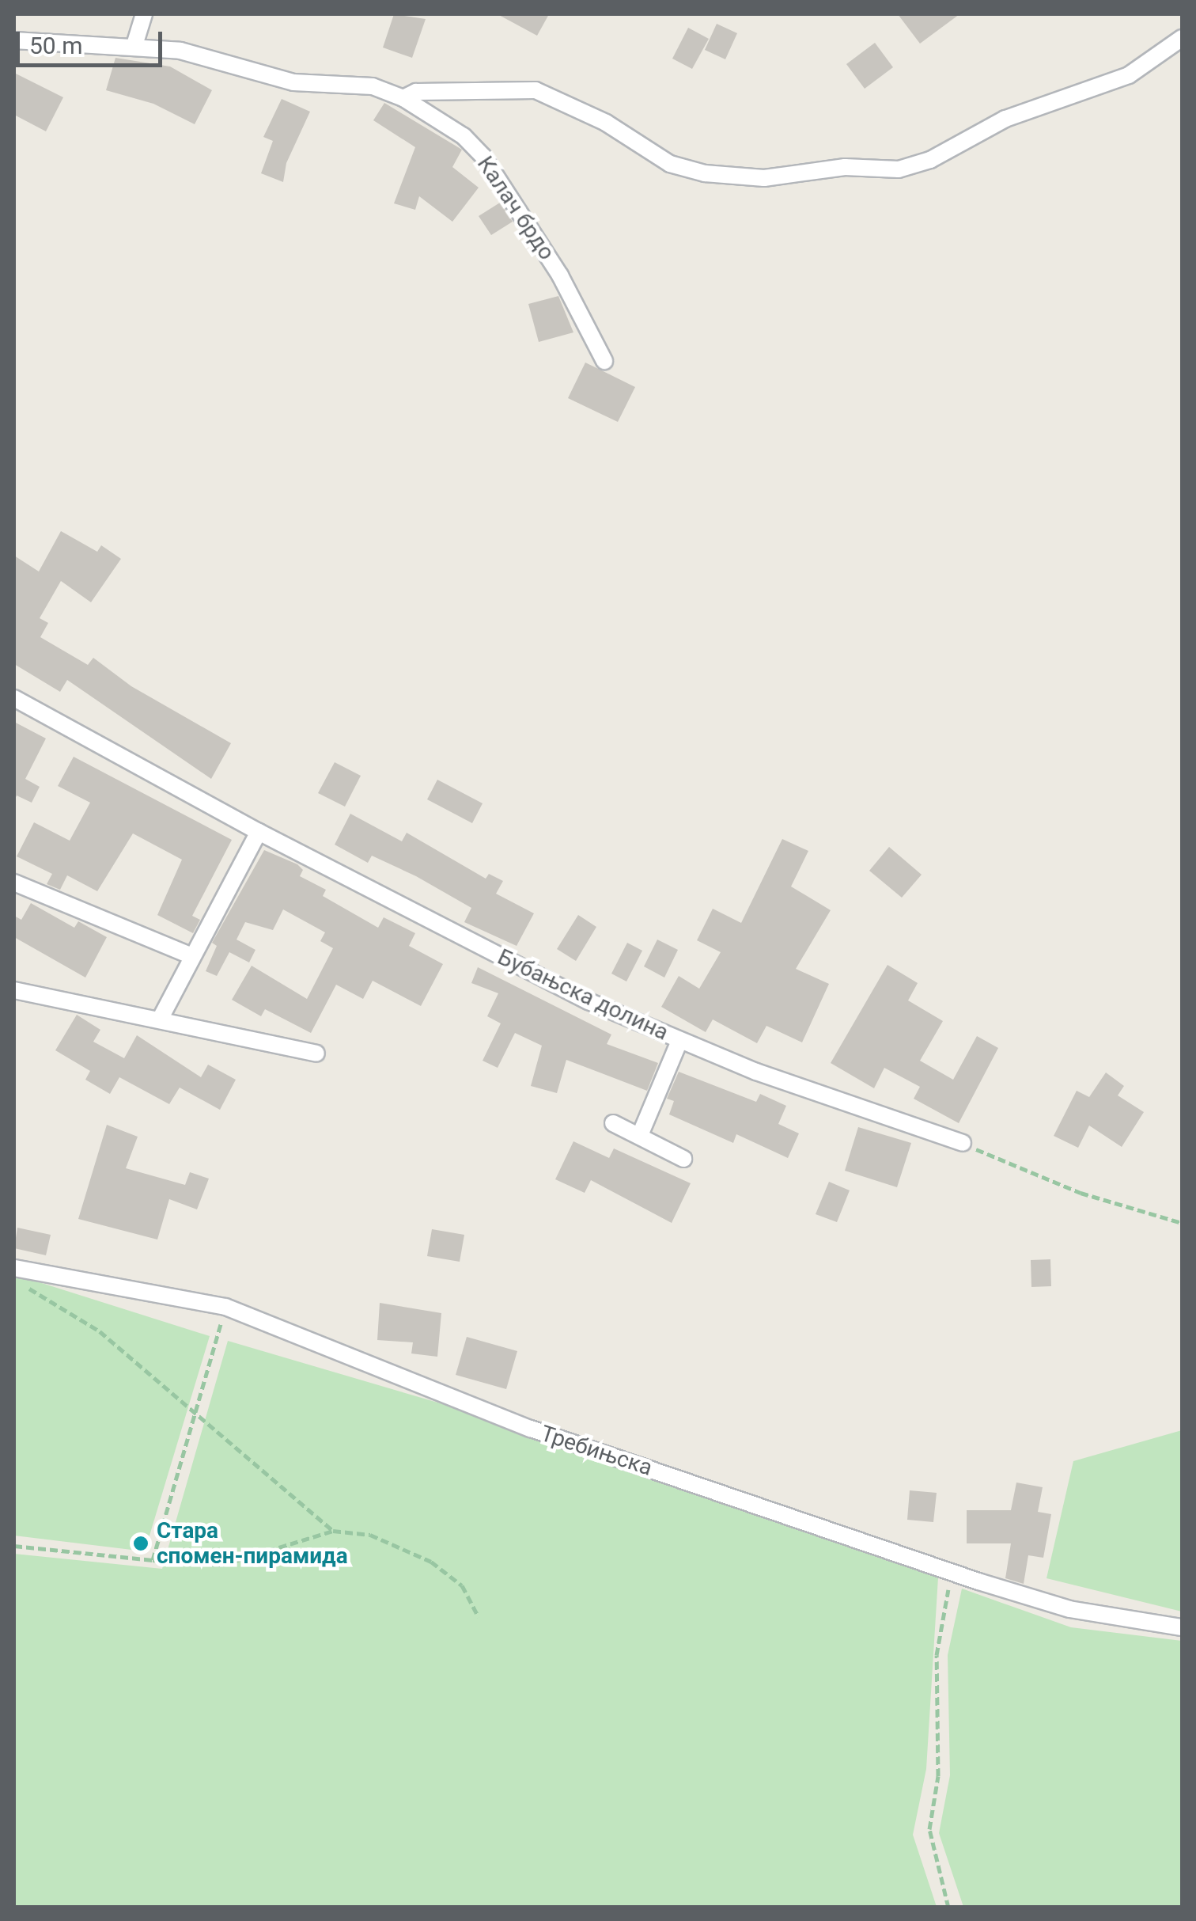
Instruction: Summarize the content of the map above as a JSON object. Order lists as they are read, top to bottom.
{
  "streets": {
    "street": ["Калач брдо", "Бубањска долина", "Требињска"]
  },
  "places": ["Стара спомен-пирамида"],
  "scale_bar": "50 m"
}
